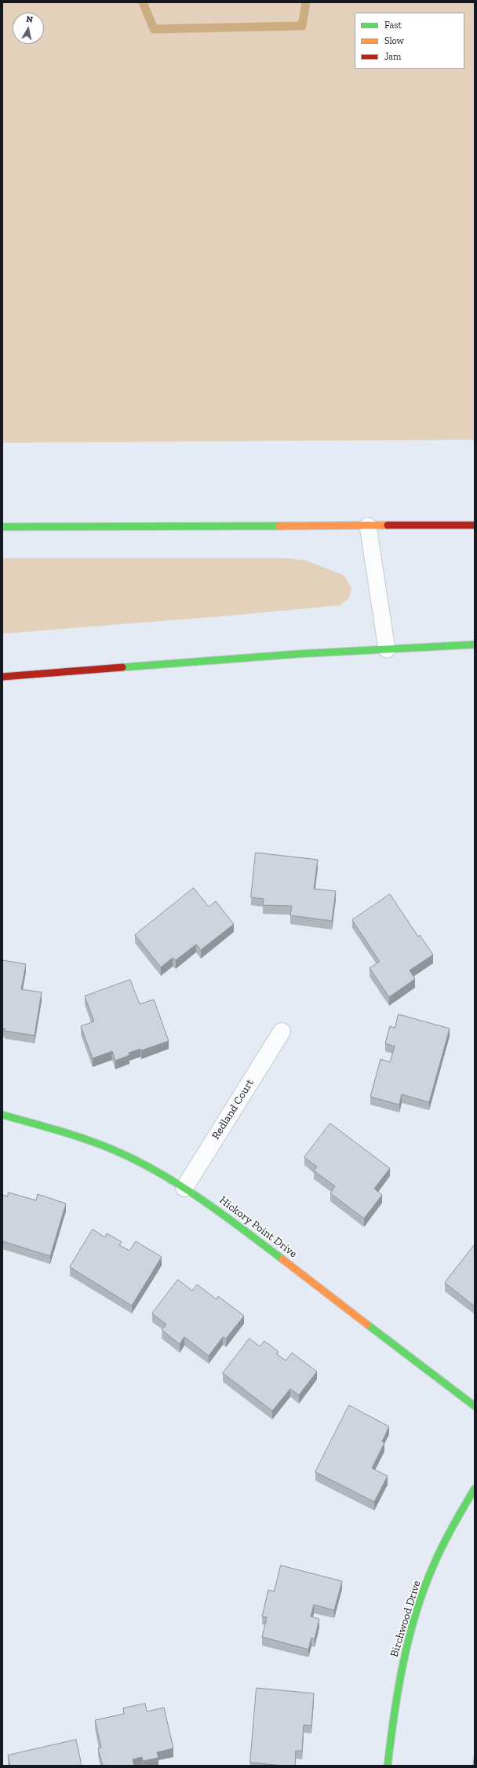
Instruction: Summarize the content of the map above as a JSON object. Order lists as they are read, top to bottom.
{
  "streets": {
    "main road": ["Hickory Point Drive", "Birchwood Drive"],
    "street": ["Redland Court"]
  },
  "crossings": [
    ["Redland Court", "Hickory Point Drive"]
  ],
  "legend": ["Fast", "Slow", "Jam"],
  "north": "top"
}
